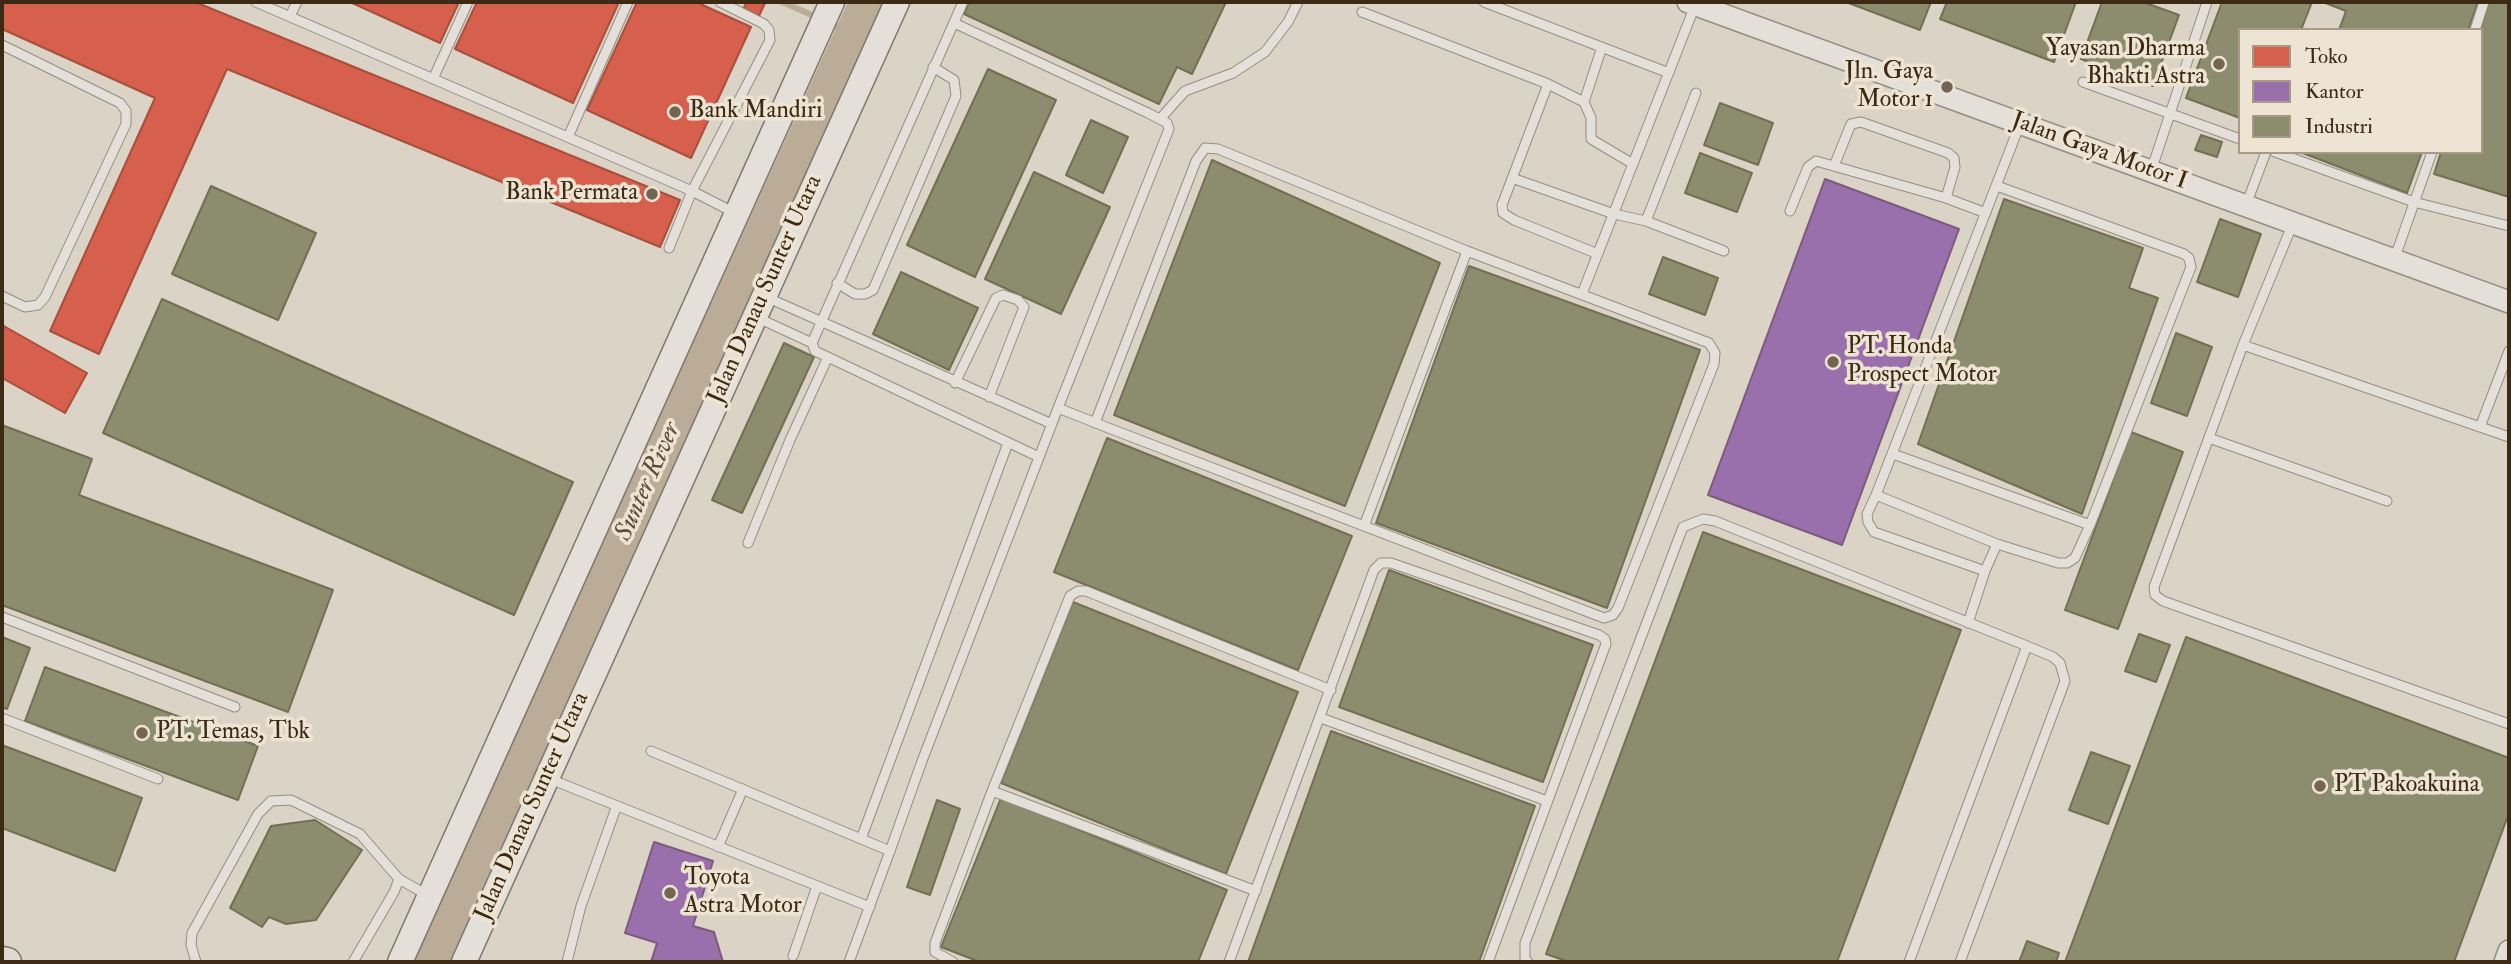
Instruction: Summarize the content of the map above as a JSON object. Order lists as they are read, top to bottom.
{
  "streets": {
    "main road": ["Jalan Danau Sunter Utara"],
    "street": ["Jalan Gaya Motor I"]
  },
  "water": ["Sunter River"],
  "places": [
    "Yayasan Dharma Bhakti Astra",
    "Jln. Gaya Motor 1",
    "Bank Mandiri",
    "Bank Permata",
    "PT. Honda Prospect Motor",
    "PT. Temas, Tbk",
    "PT Pakoakuina",
    "Toyota Astra Motor"
  ],
  "legend": ["Toko", "Kantor", "Industri"]
}
